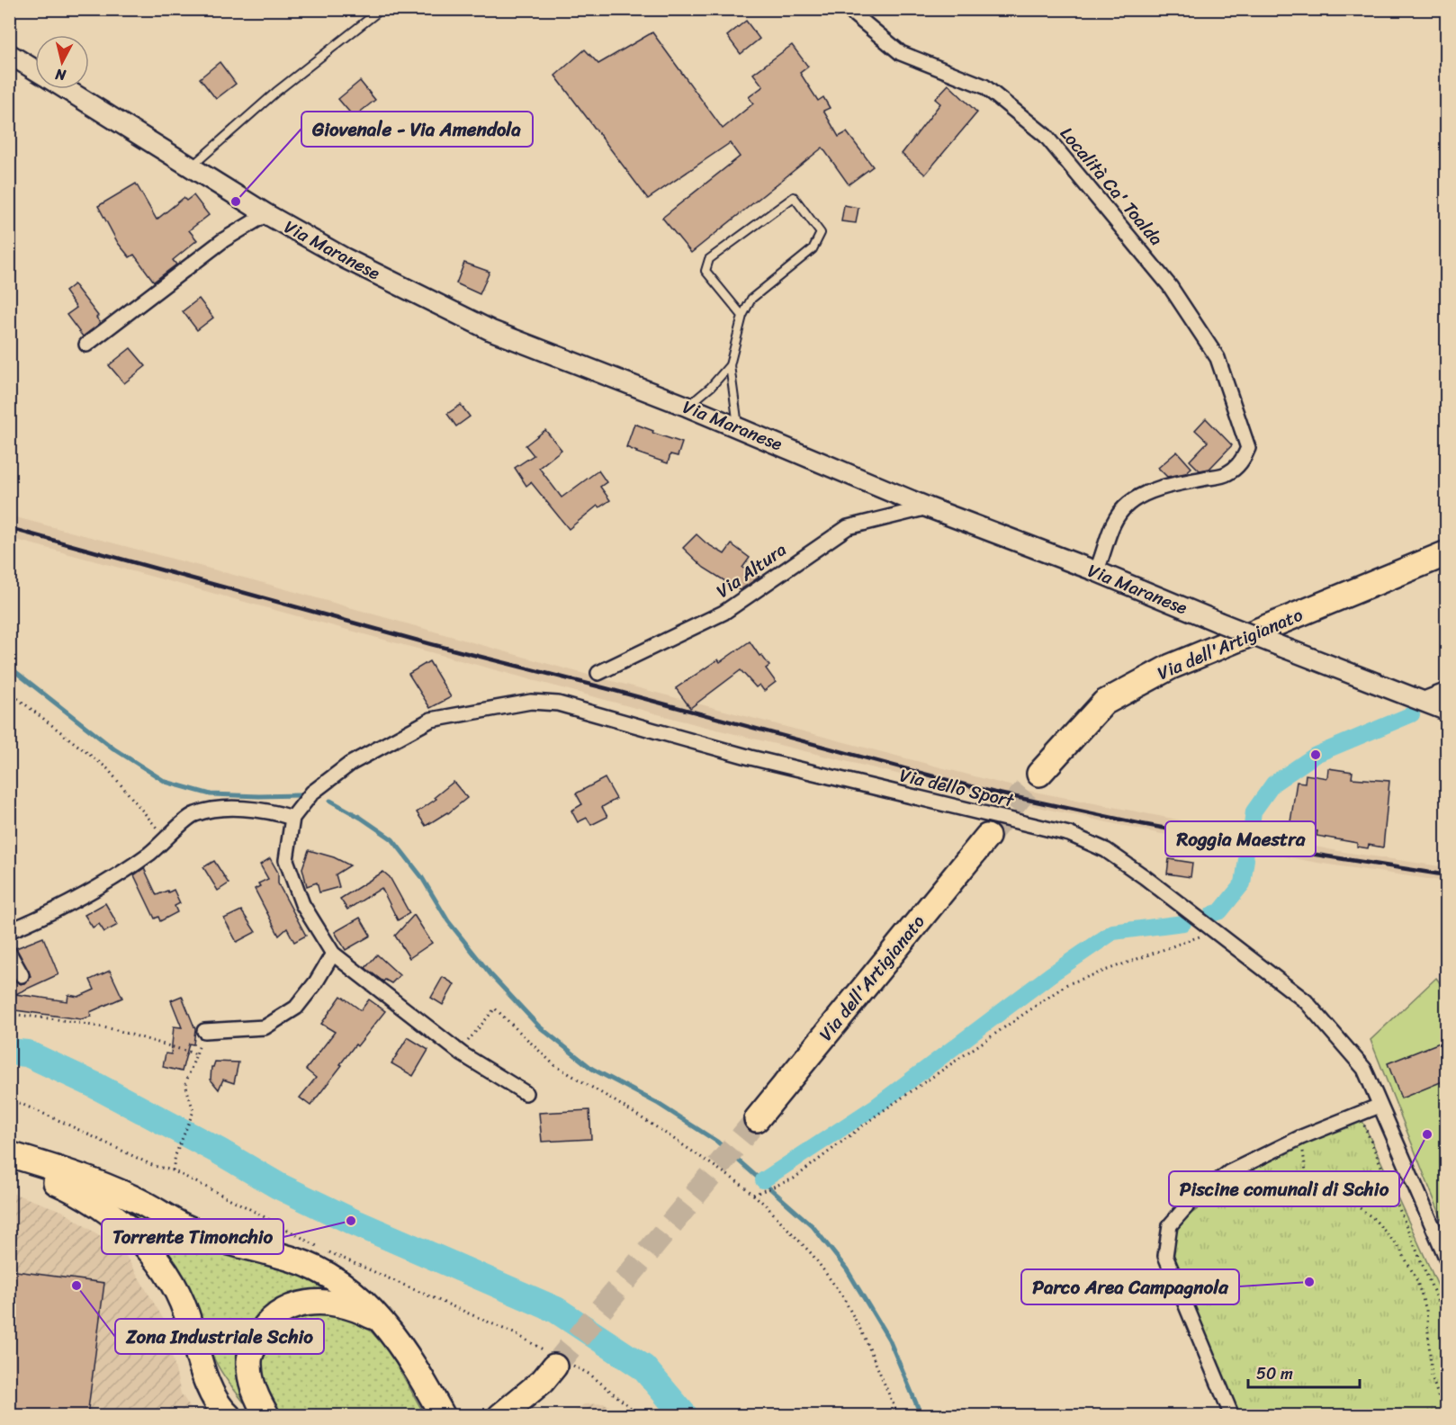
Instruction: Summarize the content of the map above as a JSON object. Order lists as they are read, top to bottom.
{
  "streets": {
    "highway": ["Via dell'Artigianato"],
    "main road": ["Via Maranese"],
    "street": ["Località Ca' Toalda", "Via Altura", "Via dello Sport"]
  },
  "crossings": [
    ["Località Ca' Toalda", "Via Maranese"],
    ["Via Maranese", "Via Altura"]
  ],
  "places": [
    "Giovenale - Via Amendola",
    "Roggia Maestra",
    "Piscine comunali di Schio",
    "Torrente Timonchio",
    "Parco Area Campagnola",
    "Zona Industriale Schio"
  ],
  "scale_bar": "50 m",
  "north": "bottom"
}
